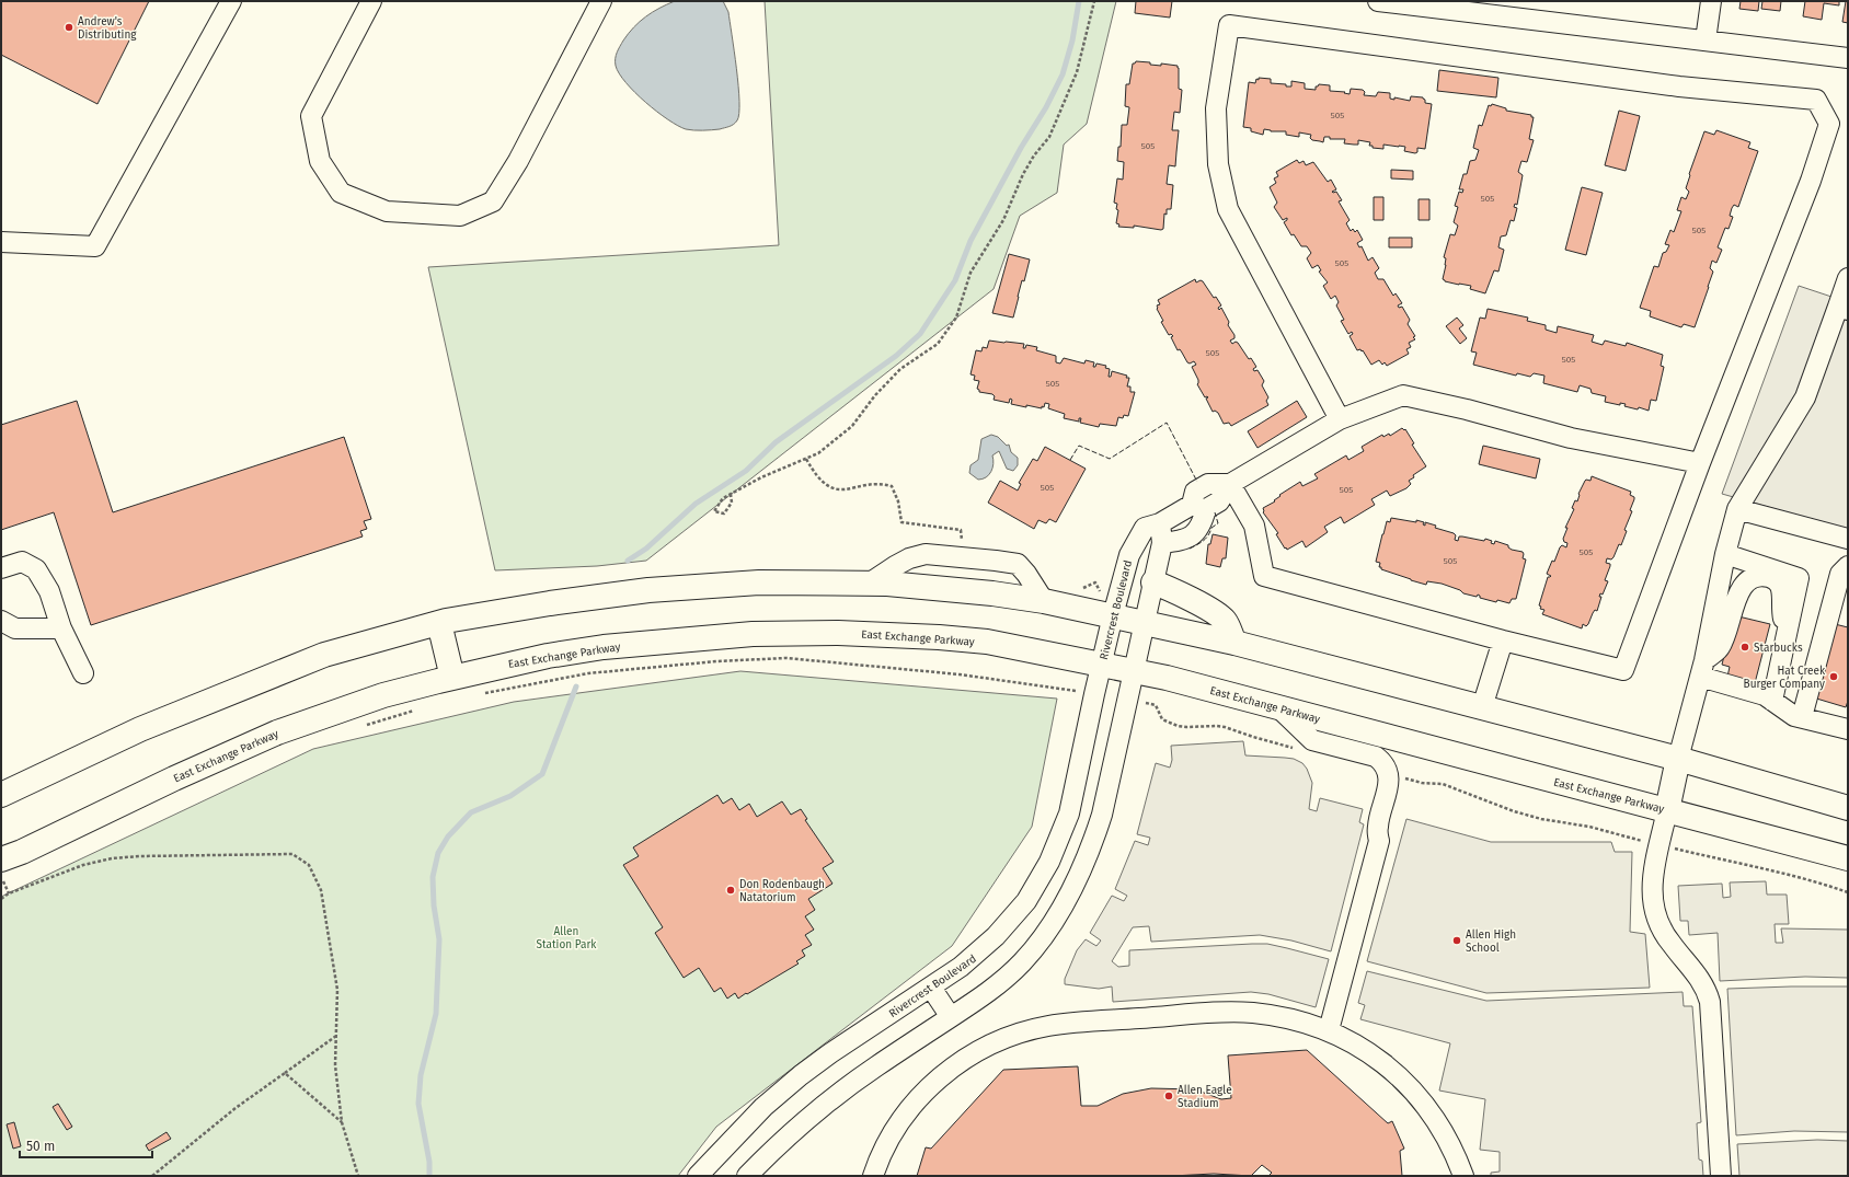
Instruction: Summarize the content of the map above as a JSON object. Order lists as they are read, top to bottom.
{
  "streets": {
    "main road": ["East Exchange Parkway"],
    "street": ["Rivercrest Boulevard"]
  },
  "crossings": [
    ["Rivercrest Boulevard", "East Exchange Parkway"]
  ],
  "parks": ["Allen Station Park"],
  "places": [
    "Andrew's Distributing",
    "Starbucks",
    "Hat Creek Burger Company",
    "Don Rodenbaugh Natatorium",
    "Allen High School",
    "Allen Eagle Stadium"
  ],
  "house_numbers": [
    "505",
    "505",
    "505",
    "505",
    "505",
    "505",
    "505",
    "505",
    "505",
    "505",
    "505",
    "505"
  ],
  "scale_bar": "50 m"
}
